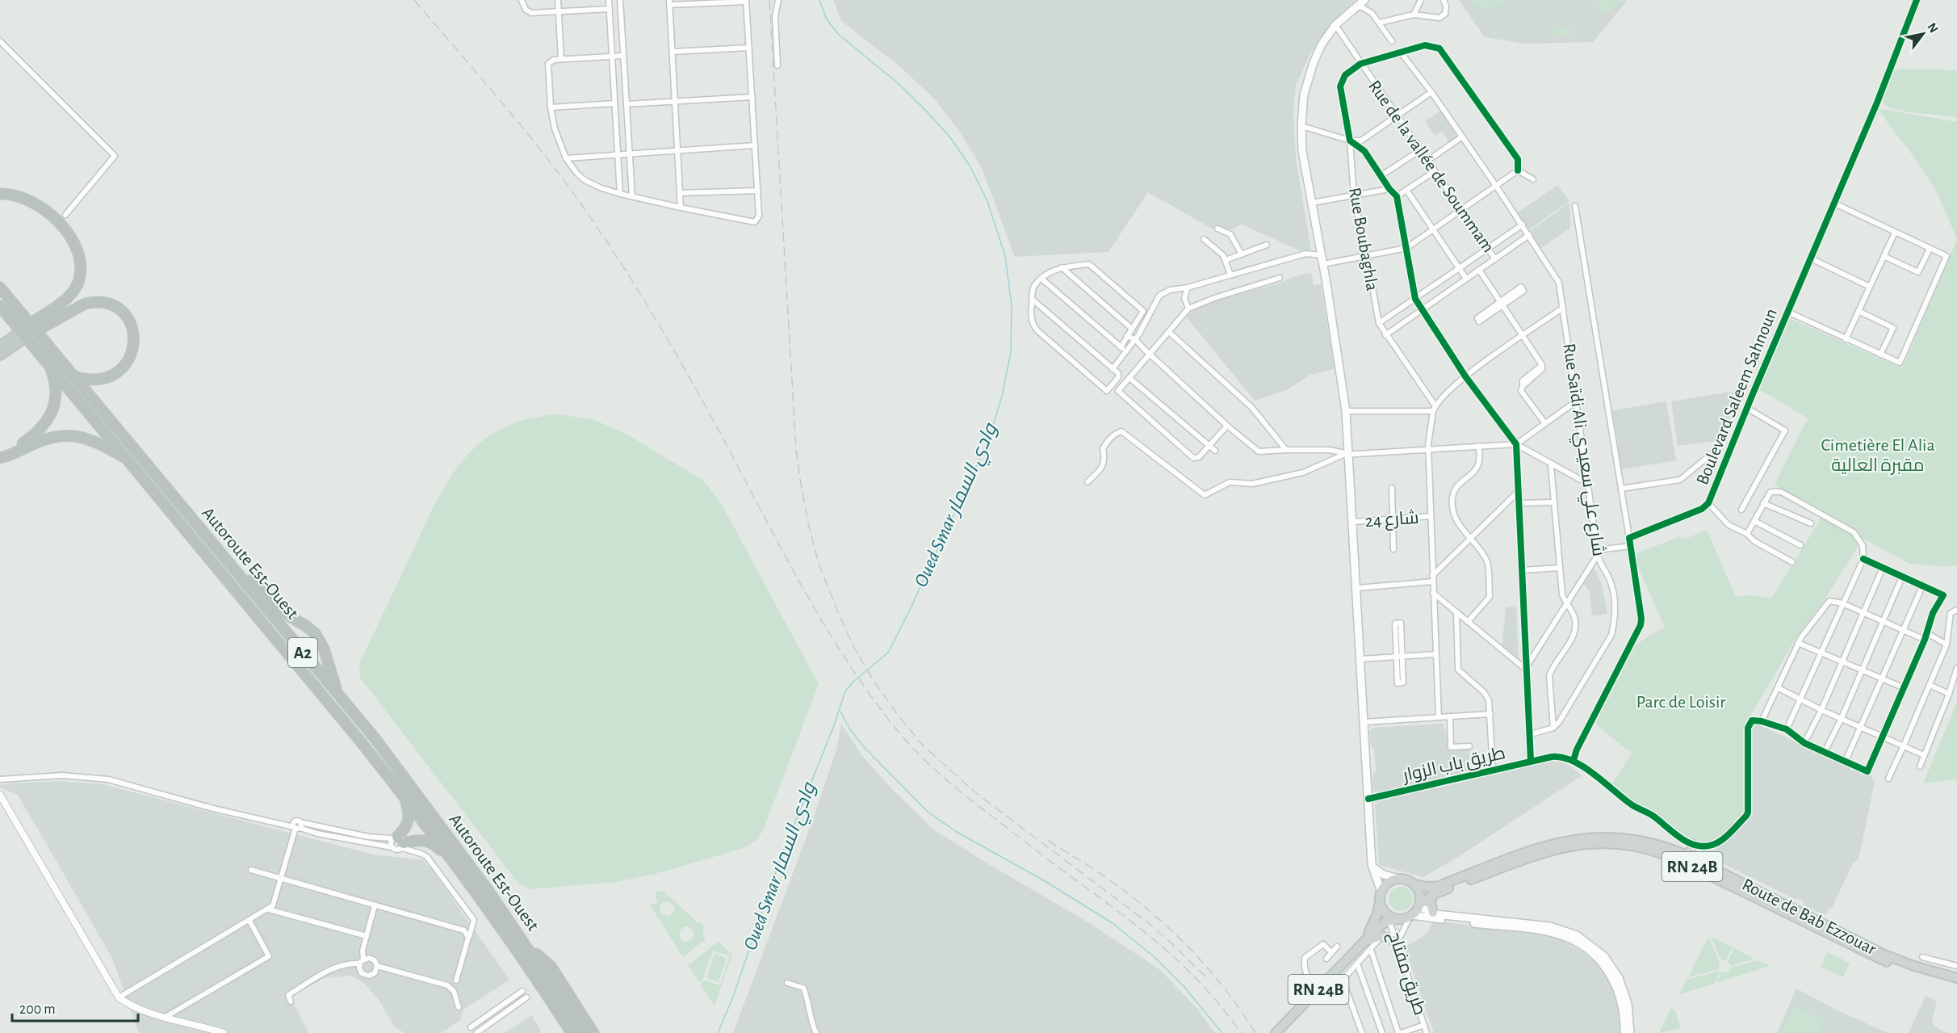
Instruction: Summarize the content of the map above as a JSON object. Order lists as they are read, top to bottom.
{
  "streets": {
    "highway": ["Autoroute Est-Ouest", "A2"],
    "main road": ["RN 24B", "Route de Bab Ezzouar"],
    "street": [
      "Rue de la vallée de Soummam",
      "Rue Boubaghla",
      "Boulevard Saleem Sahnoun",
      "Rue Saïdi Ali شارع علي سعيدي",
      "شارع 24",
      "طريق باب الزوار",
      "طريق مفتاح"
    ]
  },
  "crossings": [
    ["Rue de la vallée de Soummam", "Rue Boubaghla"],
    ["Route de Bab Ezzouar", "طريق مفتاح"]
  ],
  "water": ["Oued Smar وادي السمار"],
  "parks": ["Cimetière El Alia مقبرة العالية", "Parc de Loisir"],
  "scale_bar": "200 m",
  "north": "top right"
}
